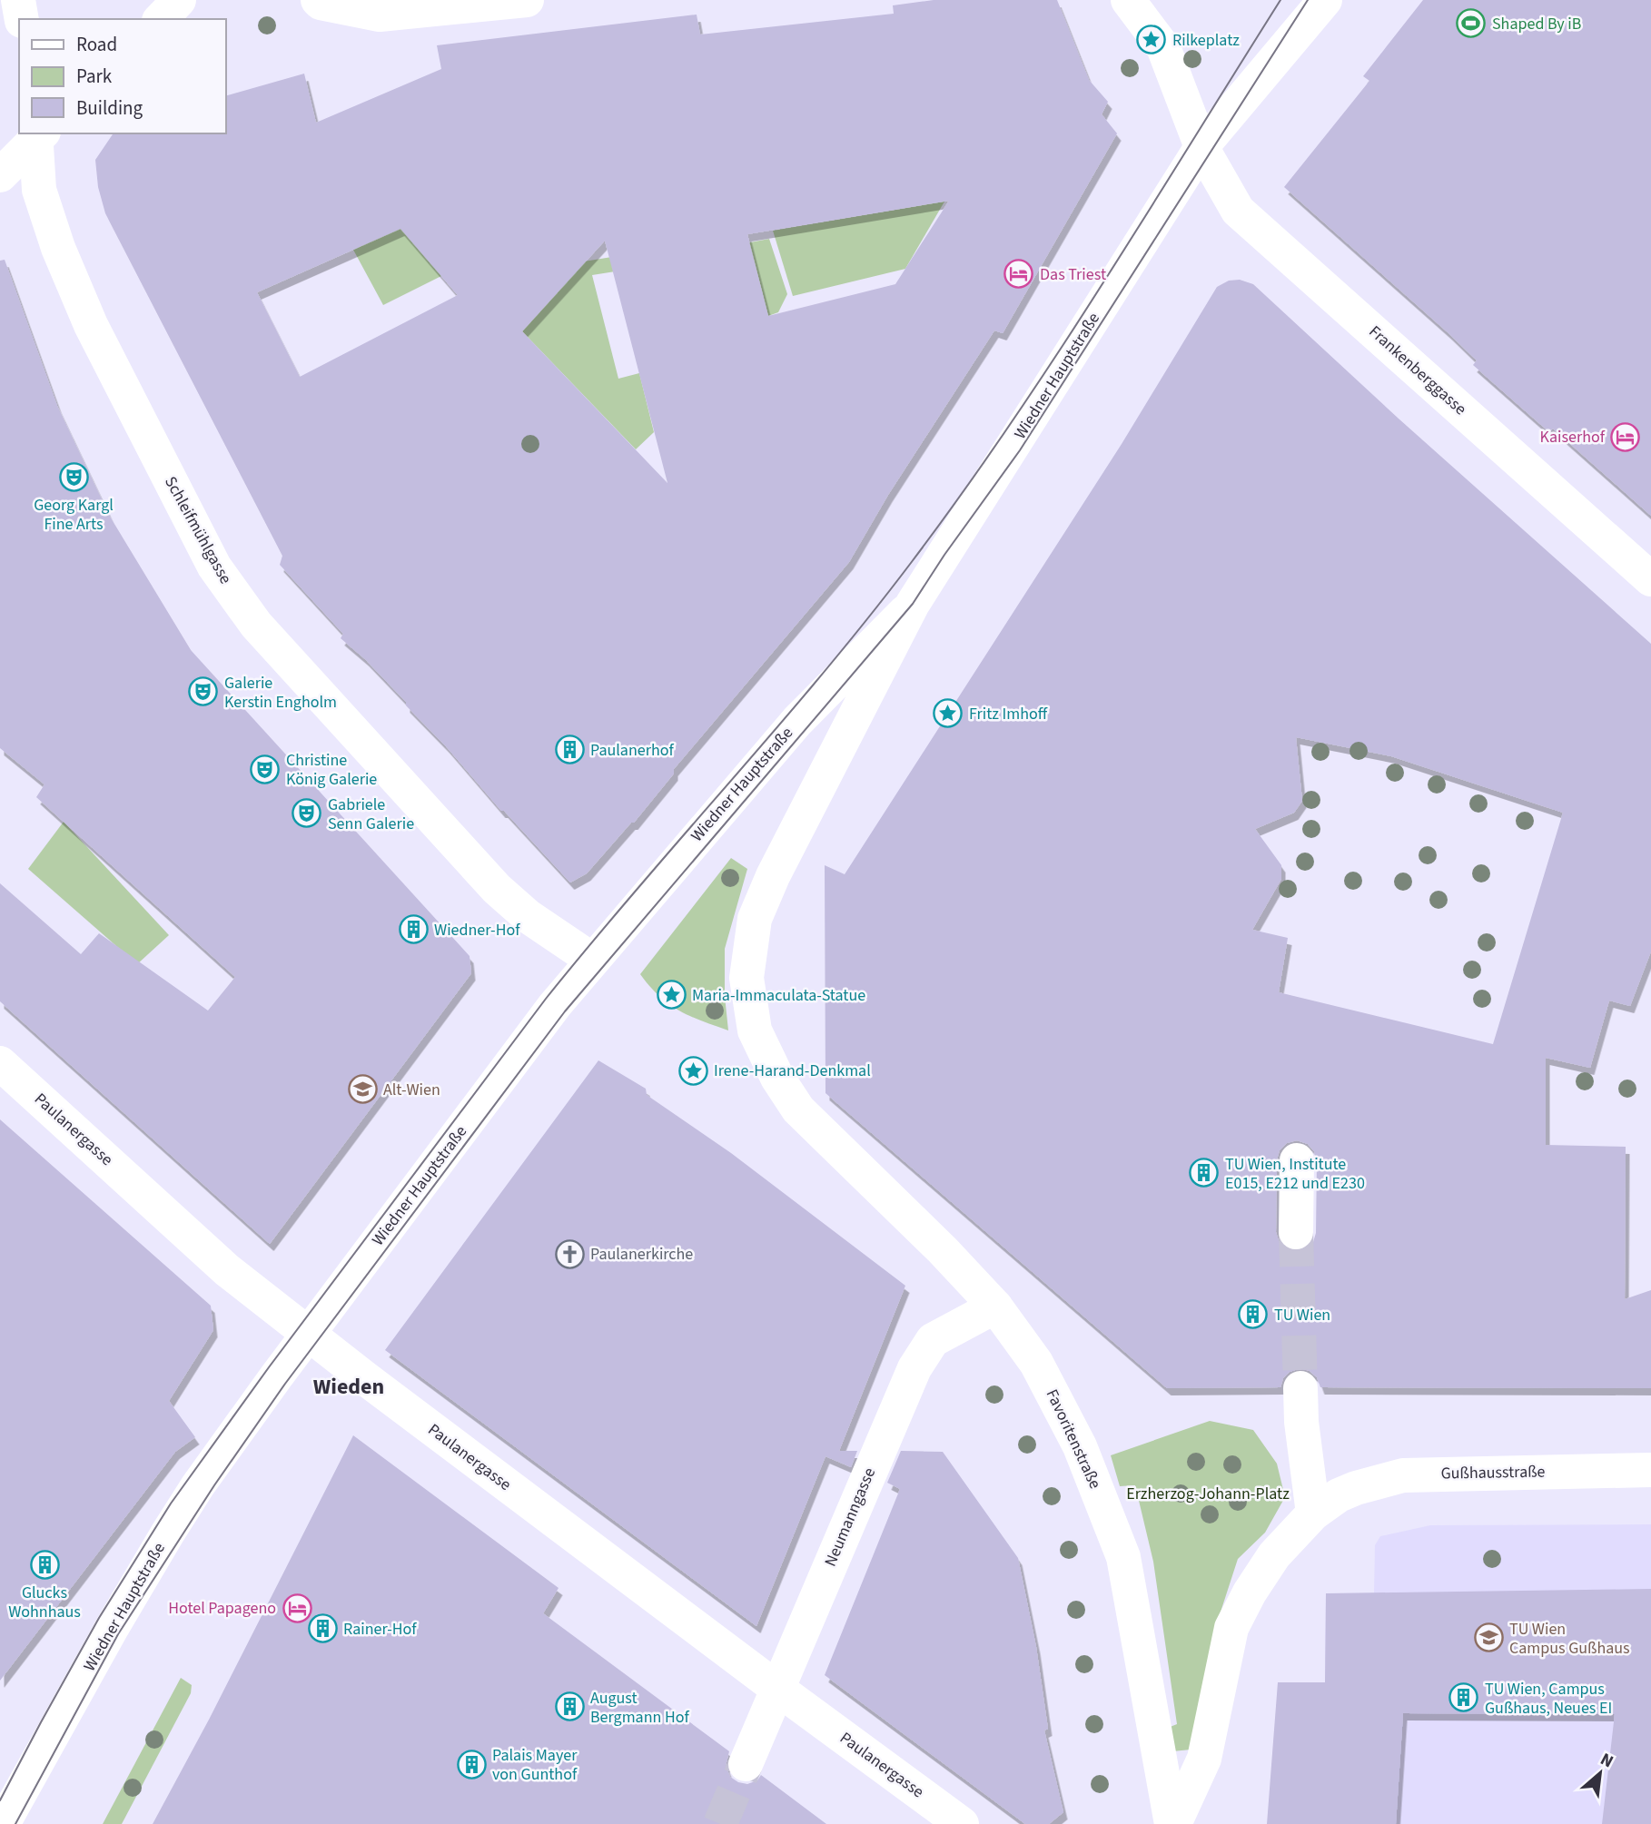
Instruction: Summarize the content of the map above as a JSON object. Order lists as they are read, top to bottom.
{
  "streets": {
    "street": [
      "Frankenberggasse",
      "Wiedner Hauptstraße",
      "Schleifmühlgasse",
      "Paulanergasse",
      "Favoritenstraße",
      "Gußhausstraße",
      "Neumanngasse"
    ]
  },
  "crossings": [
    ["Frankenberggasse", "Wiedner Hauptstraße"],
    ["Wiedner Hauptstraße", "Schleifmühlgasse"],
    ["Wiedner Hauptstraße", "Paulanergasse"],
    ["Wiedner Hauptstraße", "Favoritenstraße"],
    ["Paulanergasse", "Neumanngasse"],
    ["Favoritenstraße", "Gußhausstraße"],
    ["Favoritenstraße", "Neumanngasse"]
  ],
  "districts": ["Wieden"],
  "parks": ["Erzherzog-Johann-Platz"],
  "places": {
    "sports": ["Shaped By iB"],
    "place": [
      "Rilkeplatz",
      "Fritz Imhoff",
      "Maria-Immaculata-Statue",
      "Irene-Harand-Denkmal"
    ],
    "hotel": ["Das Triest", "Kaiserhof", "Hotel Papageno"],
    "theatre": [
      "Georg Kargl Fine Arts",
      "Galerie Kerstin Engholm",
      "Christine König Galerie",
      "Gabriele Senn Galerie"
    ],
    "building": [
      "Paulanerhof",
      "Wiedner-Hof",
      "TU Wien, Institute E015, E212 und E230",
      "TU Wien",
      "Glucks Wohnhaus",
      "Rainer-Hof",
      "TU Wien, Campus Gußhaus, Neues EI",
      "August Bergmann Hof",
      "Palais Mayer von Gunthof"
    ],
    "school or university": ["Alt-Wien", "TU Wien Campus Gußhaus"],
    "church": ["Paulanerkirche"]
  },
  "legend": ["Road", "Park", "Building"],
  "north": "top right"
}
